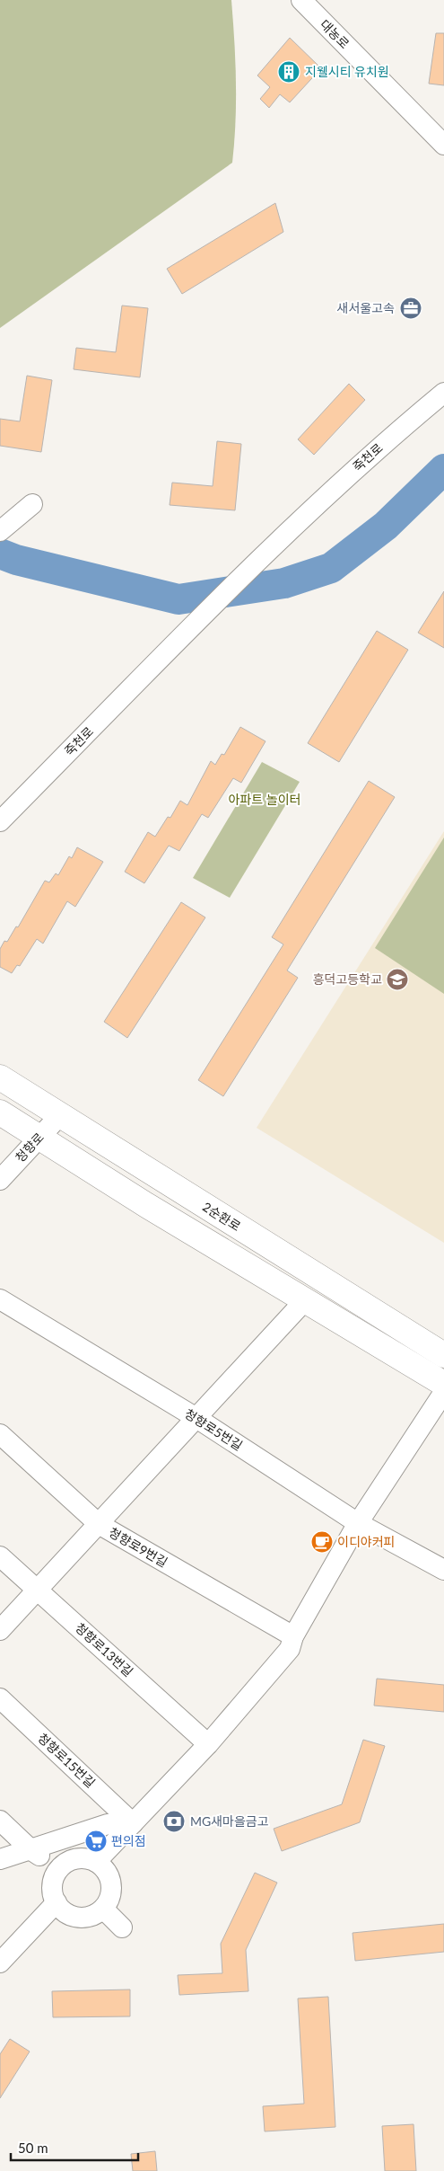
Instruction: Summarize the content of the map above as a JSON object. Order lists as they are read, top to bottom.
{
  "streets": {
    "main road": ["2순환로"],
    "street": [
      "대농로",
      "죽천로",
      "청향로",
      "청향로5번길",
      "청향로9번길",
      "청향로13번길",
      "청향로15번길"
    ]
  },
  "crossings": [
    ["청향로", "2순환로"]
  ],
  "parks": ["아파트 놀이터"],
  "places": {
    "building": ["지웰시티 유치원"],
    "office": ["새서울고속"],
    "school or university": ["흥덕고등학교"],
    "cafe": ["이디야커피"],
    "bank": ["MG새마을금고"],
    "supermarket": ["편의점"]
  },
  "scale_bar": "50 m"
}
